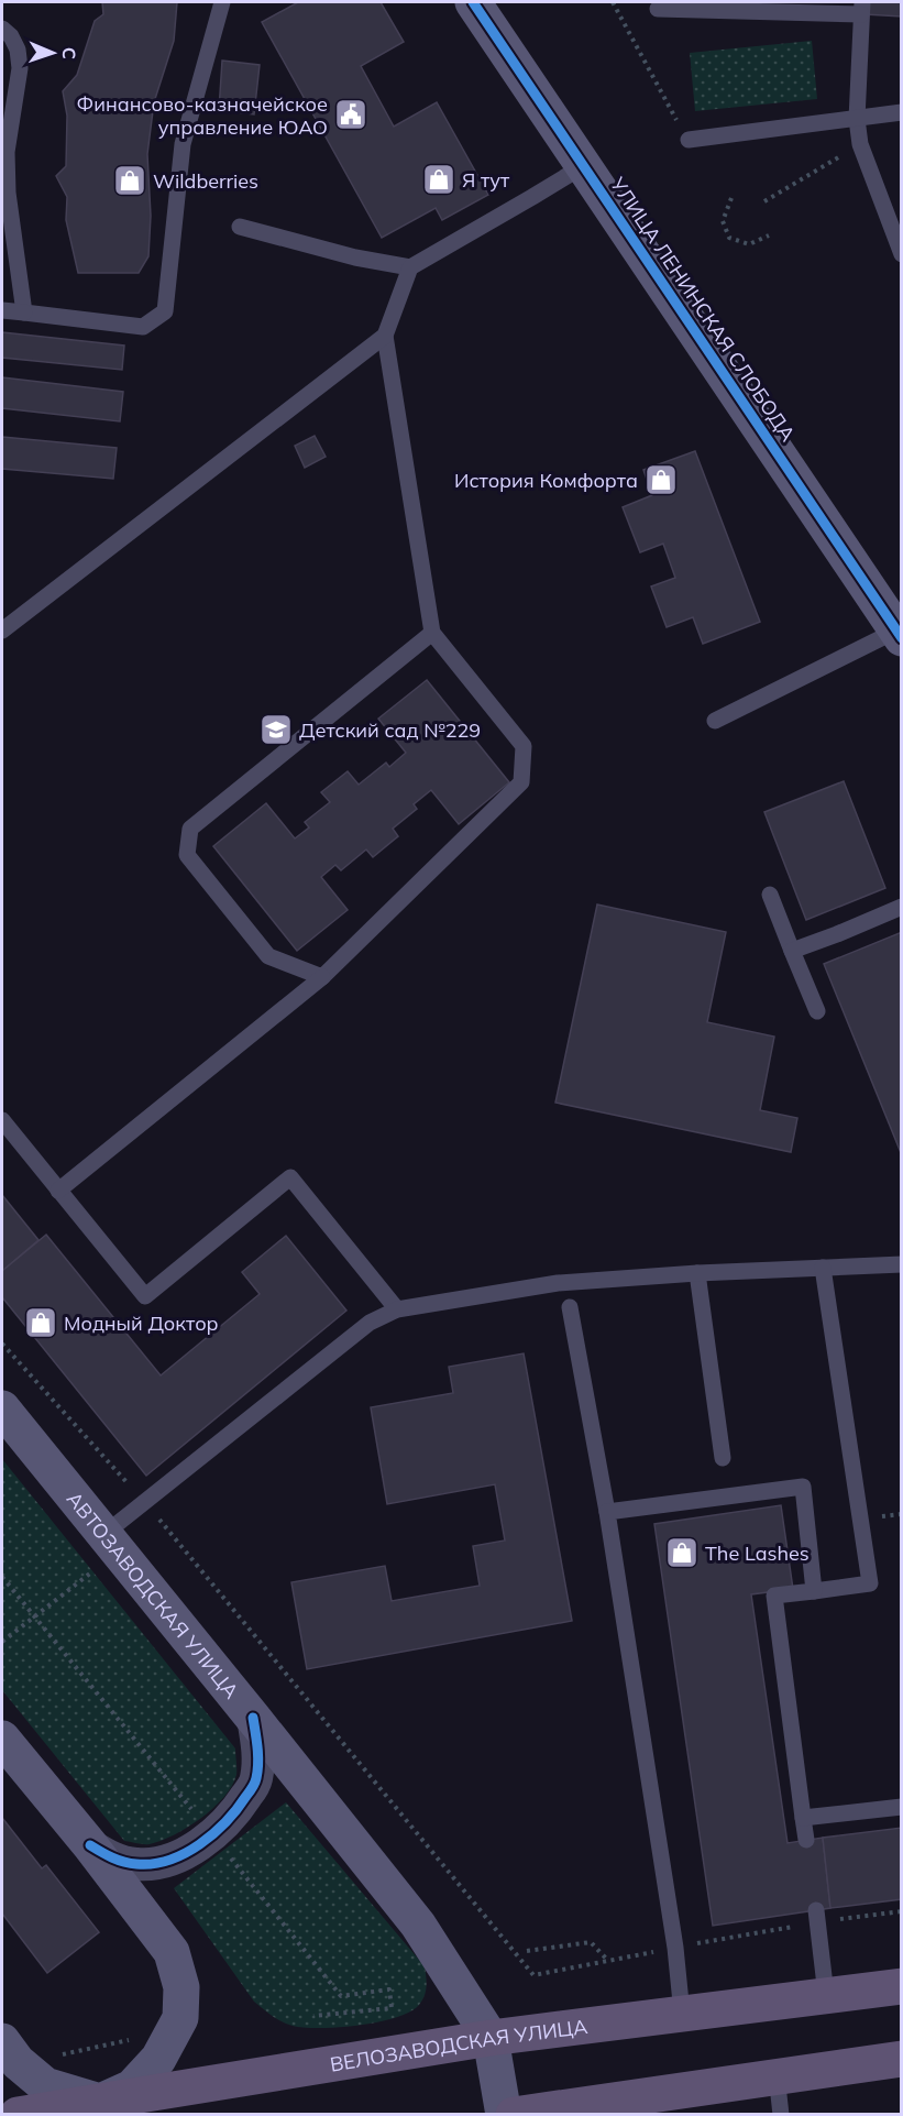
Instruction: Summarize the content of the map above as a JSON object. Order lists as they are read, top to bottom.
{
  "streets": {
    "main road": ["УЛИЦА ЛЕНИНСКАЯ СЛОБОДА", "АВТОЗАВОДСКАЯ УЛИЦА", "ВЕЛОЗАВОДСКАЯ УЛИЦА"]
  },
  "crossings": [
    ["АВТОЗАВОДСКАЯ УЛИЦА", "ВЕЛОЗАВОДСКАЯ УЛИЦА"]
  ],
  "places": {
    "public building": ["Финансово-казначейское управление ЮАО"],
    "shop": [
      "Я тут",
      "Wildberries",
      "История Комфорта",
      "Модный Доктор",
      "The Lashes"
    ],
    "school or university": ["Детский сад №229"]
  },
  "north": "right"
}
